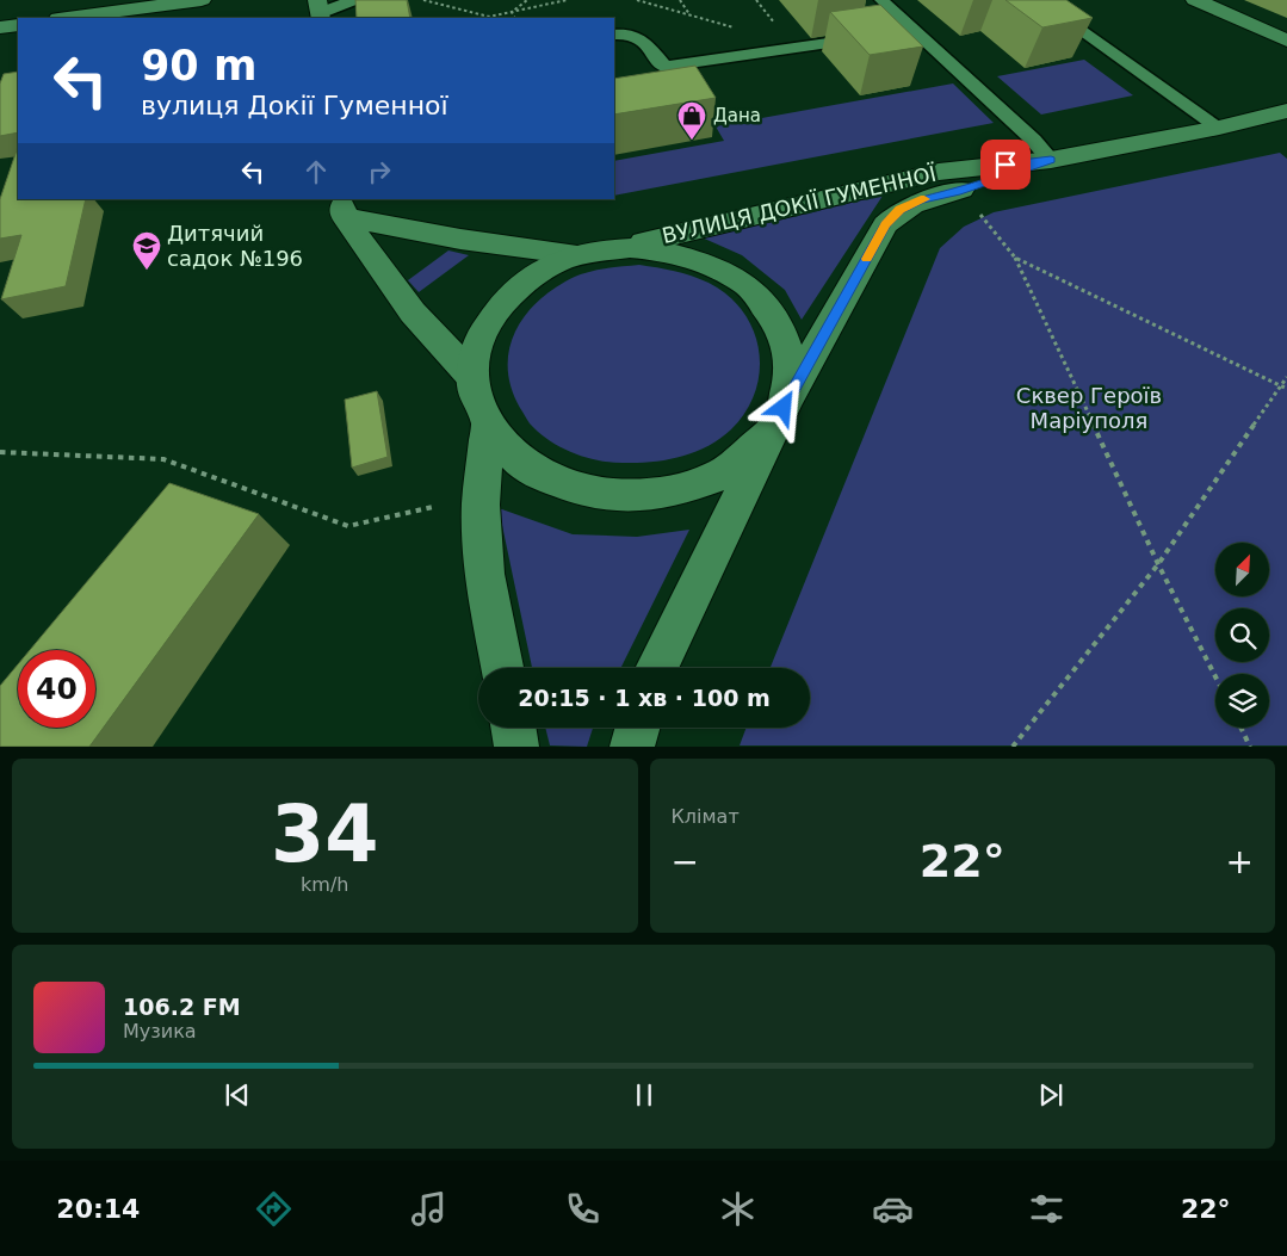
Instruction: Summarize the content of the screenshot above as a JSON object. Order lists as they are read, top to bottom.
{
  "streets": {
    "street": ["ВУЛИЦЯ ДОКІЇ ГУМЕННОЇ"]
  },
  "parks": ["Сквер Героїв Маріуполя"],
  "places": {
    "shop": ["Дана"],
    "school or university": ["Дитячий садок №196"]
  },
  "north": "top right",
  "page": {
    "turn": ["90 m", "вулиця Докії Гуменної"],
    "limit": "40",
    "trip": "20:15 · 1 хв · 100 m",
    "tile": [
      ["34", "km/h"],
      "Клімат"
    ],
    "heat": ["−", "22°", "+"],
    "song": ["106.2 FM", "Музика"],
    "tabs": ["20:14", "22°"]
  }
}
